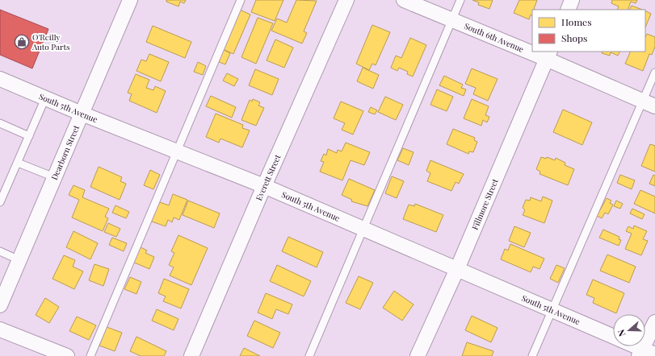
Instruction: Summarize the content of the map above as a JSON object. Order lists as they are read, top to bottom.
{
  "streets": {
    "street": [
      "South 6th Avenue",
      "South 5th Avenue",
      "Dearborn Street",
      "Everett Street",
      "Fillmore Street"
    ]
  },
  "crossings": [
    ["South 6th Avenue", "Fillmore Street"],
    ["South 5th Avenue", "Dearborn Street"],
    ["South 5th Avenue", "Everett Street"],
    ["South 5th Avenue", "Fillmore Street"]
  ],
  "places": {
    "shop": ["O'Reilly Auto Parts"]
  },
  "legend": ["Homes", "Shops"],
  "north": "left"
}
